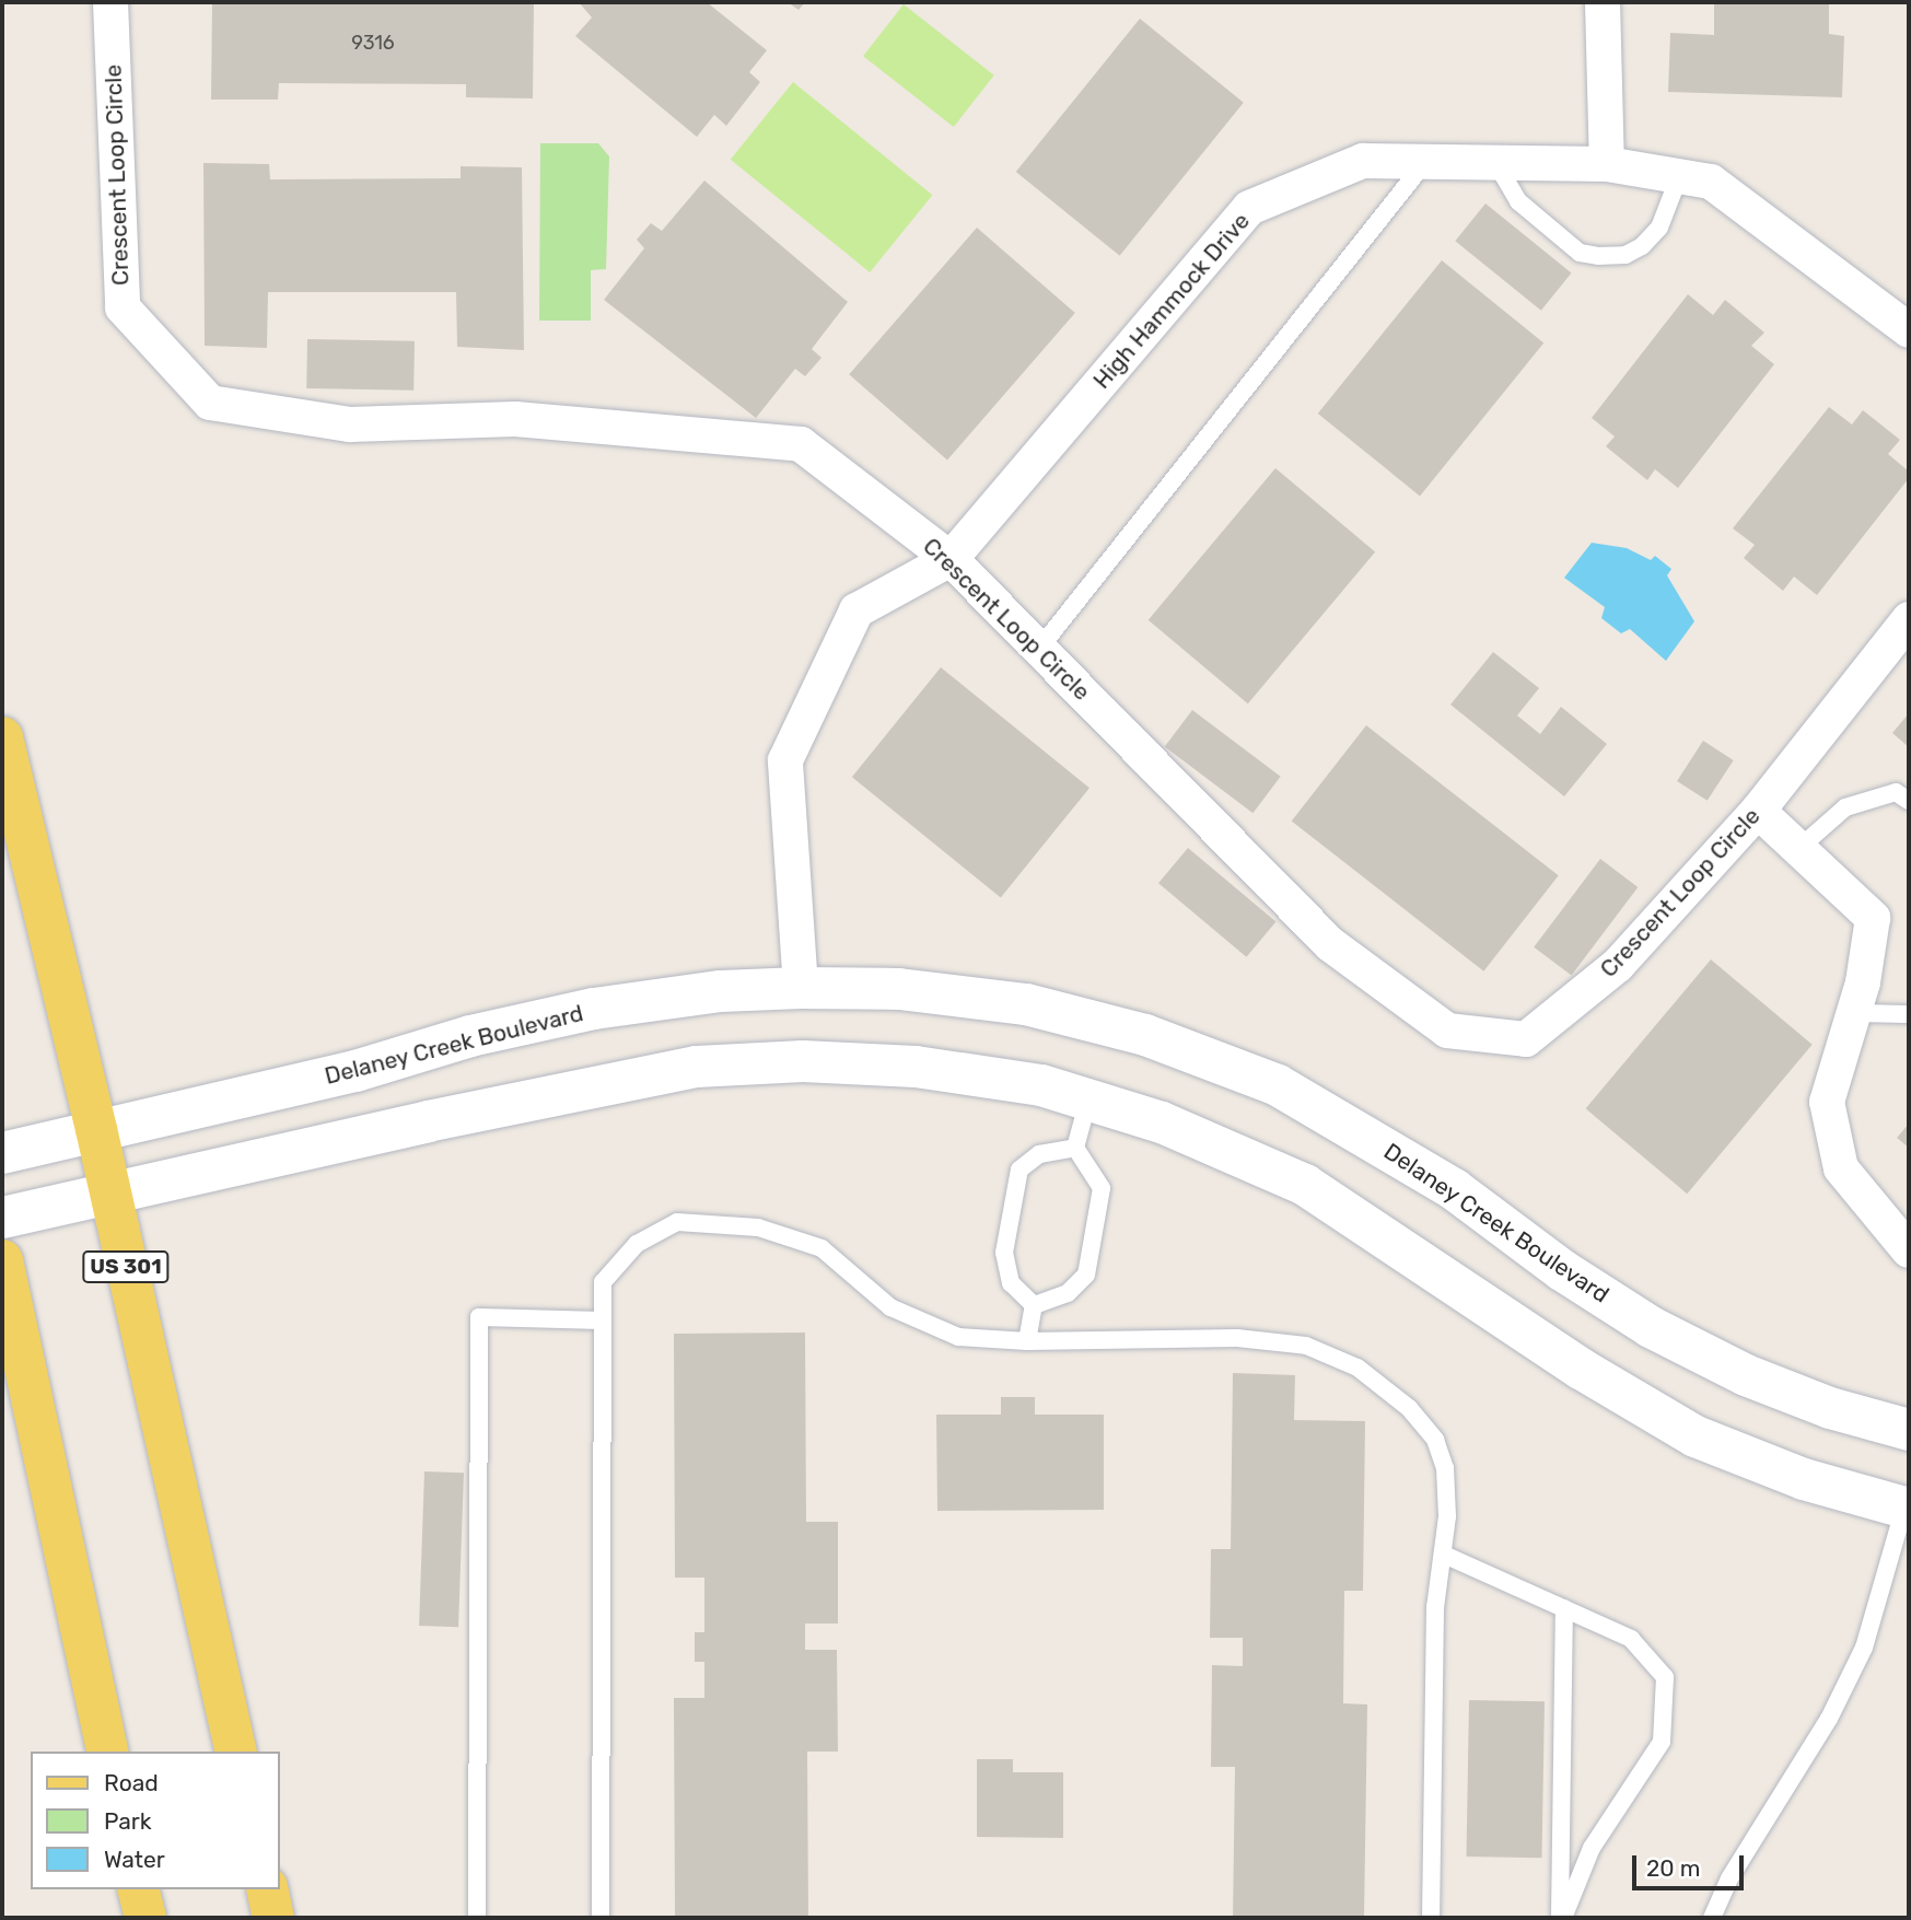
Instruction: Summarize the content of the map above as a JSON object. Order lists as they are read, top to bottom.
{
  "streets": {
    "main road": ["US 301"],
    "street": ["Crescent Loop Circle", "High Hammock Drive", "Delaney Creek Boulevard"]
  },
  "crossings": [
    ["Crescent Loop Circle", "High Hammock Drive"],
    ["High Hammock Drive", "Delaney Creek Boulevard"],
    ["Delaney Creek Boulevard", "US 301"]
  ],
  "house_numbers": ["9316"],
  "legend": ["Road", "Park", "Water"],
  "scale_bar": "20 m"
}
